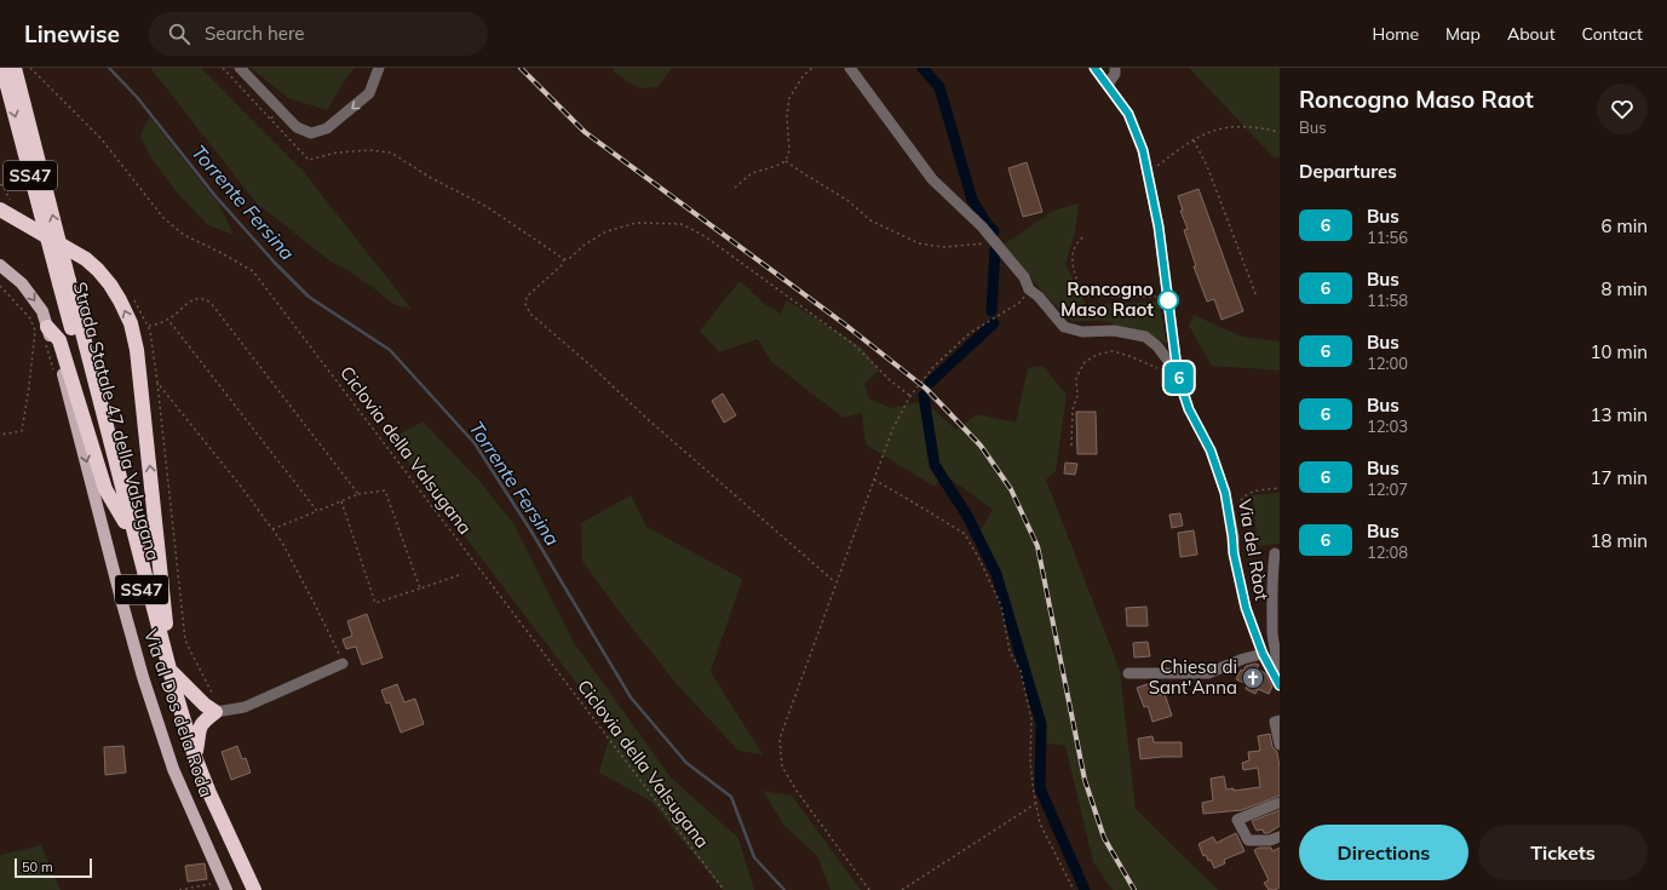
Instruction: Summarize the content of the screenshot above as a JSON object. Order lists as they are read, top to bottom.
{
  "streets": {
    "highway": ["SS47", "Strada Statale 47 della Valsugana"],
    "main road": ["Via al Dos dela Roda"],
    "street": ["Via del Ràot"],
    "path": ["Ciclovia della Valsugana"]
  },
  "one_way": ["Via al Dos dela Roda"],
  "water": ["Torrente Fersina"],
  "places": {
    "other": ["Roncogno Maso Raot"],
    "church": ["Chiesa di Sant'Anna"]
  },
  "lines": ["bus line 6"],
  "scale_bar": "50 m",
  "page": {
    "header": "Linewise",
    "search": "Search here",
    "nav": [
      "Home",
      "Map",
      "About",
      "Contact"
    ],
    "on_map": "6",
    "heading": [
      ["Roncogno Maso Raot", "Bus"],
      "Departures"
    ],
    "list": [
      {
        "mark": "6",
        "name": "Bus",
        "note": "11:56",
        "value": "6 min"
      },
      {
        "mark": "6",
        "name": "Bus",
        "note": "11:58",
        "value": "8 min"
      },
      {
        "mark": "6",
        "name": "Bus",
        "note": "12:00",
        "value": "10 min"
      },
      {
        "mark": "6",
        "name": "Bus",
        "note": "12:03",
        "value": "13 min"
      },
      {
        "mark": "6",
        "name": "Bus",
        "note": "12:07",
        "value": "17 min"
      },
      {
        "mark": "6",
        "name": "Bus",
        "note": "12:08",
        "value": "18 min"
      }
    ],
    "buttons": ["Directions", "Tickets"],
    "scale": "50 m"
  }
}
